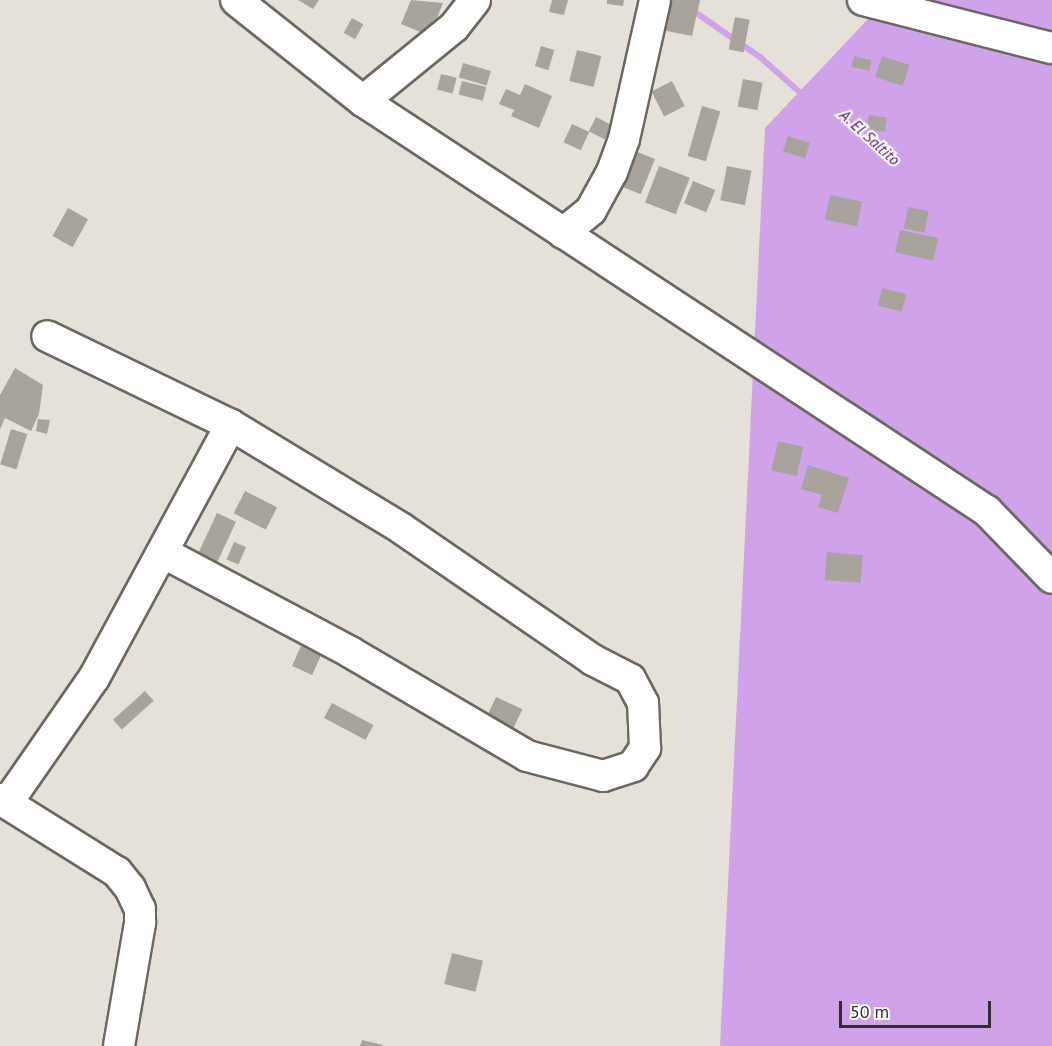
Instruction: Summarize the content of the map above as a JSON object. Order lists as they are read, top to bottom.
{
  "water": ["A. El Saltito"],
  "scale_bar": "50 m"
}
